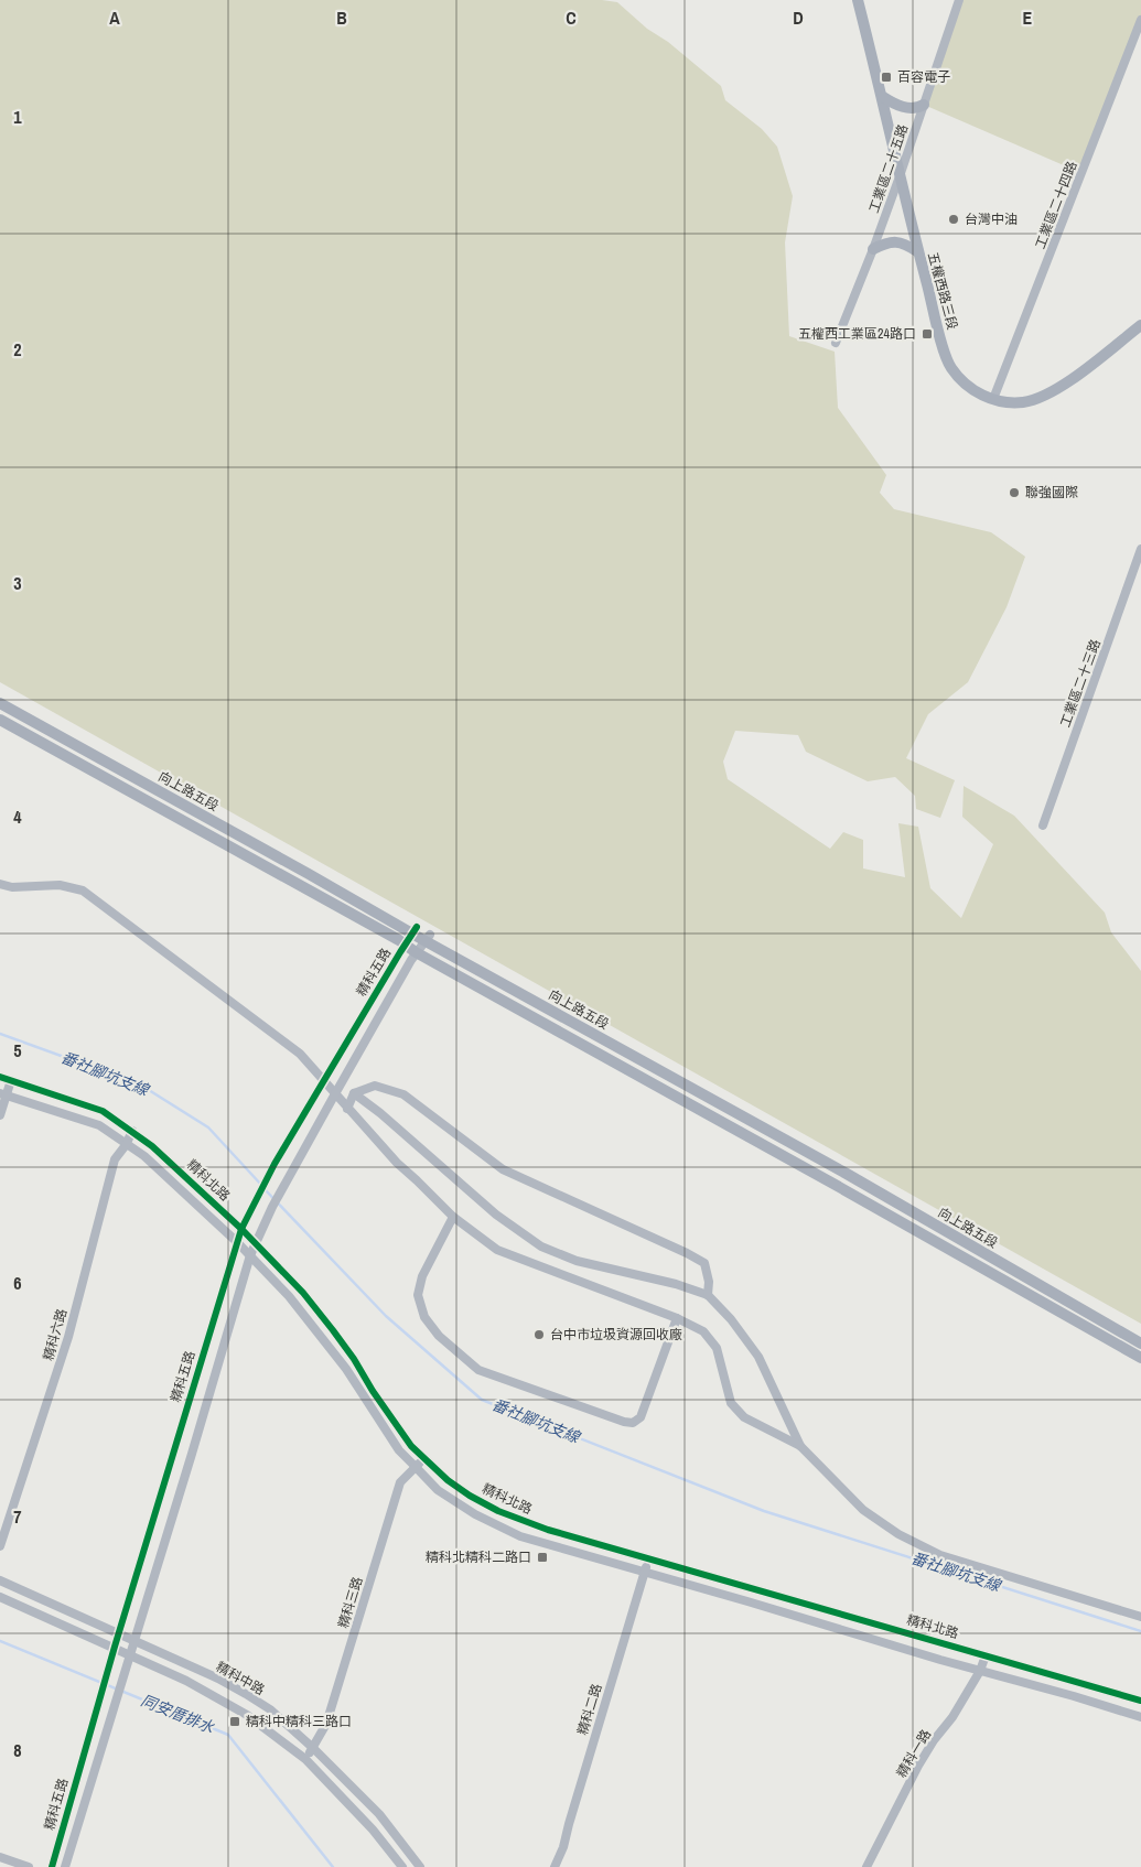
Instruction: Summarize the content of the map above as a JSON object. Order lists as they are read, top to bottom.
{
  "streets": {
    "main road": ["五權西路三段", "向上路五段"],
    "street": [
      "工業區二十五路",
      "工業區二十四路",
      "工業區二十三路",
      "精科五路",
      "精科北路",
      "精科六路",
      "精科三路",
      "精科中路",
      "精科二路",
      "精科一路"
    ]
  },
  "crossings": [
    ["工業區二十五路", "五權西路三段"],
    ["工業區二十四路", "五權西路三段"],
    ["向上路五段", "精科五路"],
    ["精科五路", "精科北路"],
    ["精科五路", "精科中路"],
    ["精科北路", "精科六路"],
    ["精科北路", "精科三路"],
    ["精科北路", "精科二路"],
    ["精科北路", "精科一路"],
    ["精科三路", "精科中路"]
  ],
  "water": ["番社腳坑支線", "同安厝排水"],
  "places": {
    "transit": [
      "百容電子",
      "五權西工業區24路口",
      "精科北精科二路口",
      "精科中精科三路口"
    ],
    "other": ["台灣中油", "聯強國際", "台中市垃圾資源回收廠"]
  },
  "grid": {
    "columns": [
      "A",
      "B",
      "C",
      "D",
      "E"
    ],
    "rows": [
      "1",
      "2",
      "3",
      "4",
      "5",
      "6",
      "7",
      "8"
    ]
  }
}
